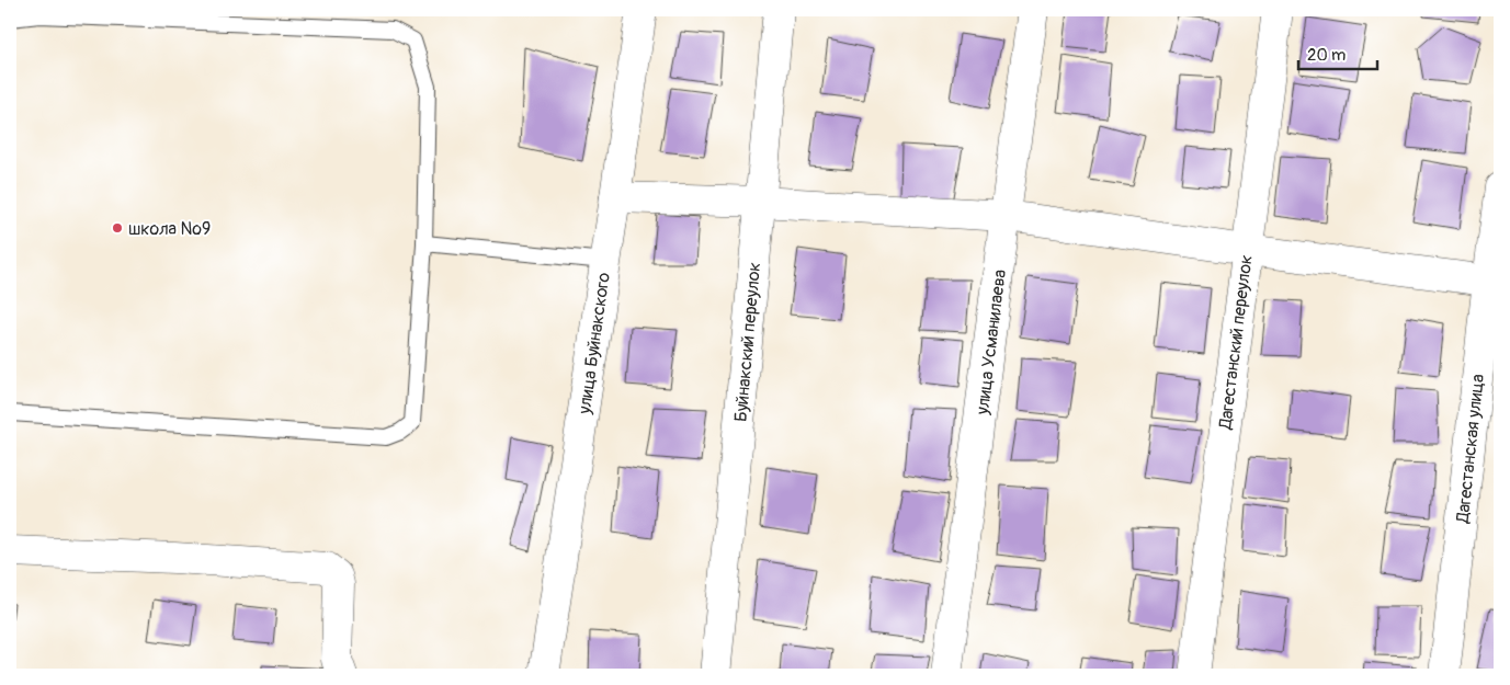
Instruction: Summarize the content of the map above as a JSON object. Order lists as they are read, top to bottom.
{
  "streets": {
    "street": [
      "Буйнакский переулок",
      "улица Усманилаева",
      "Дагестанский переулок",
      "улица Буйнакского",
      "Дагестанская улица"
    ]
  },
  "places": ["школа №9"],
  "scale_bar": "20 m"
}
